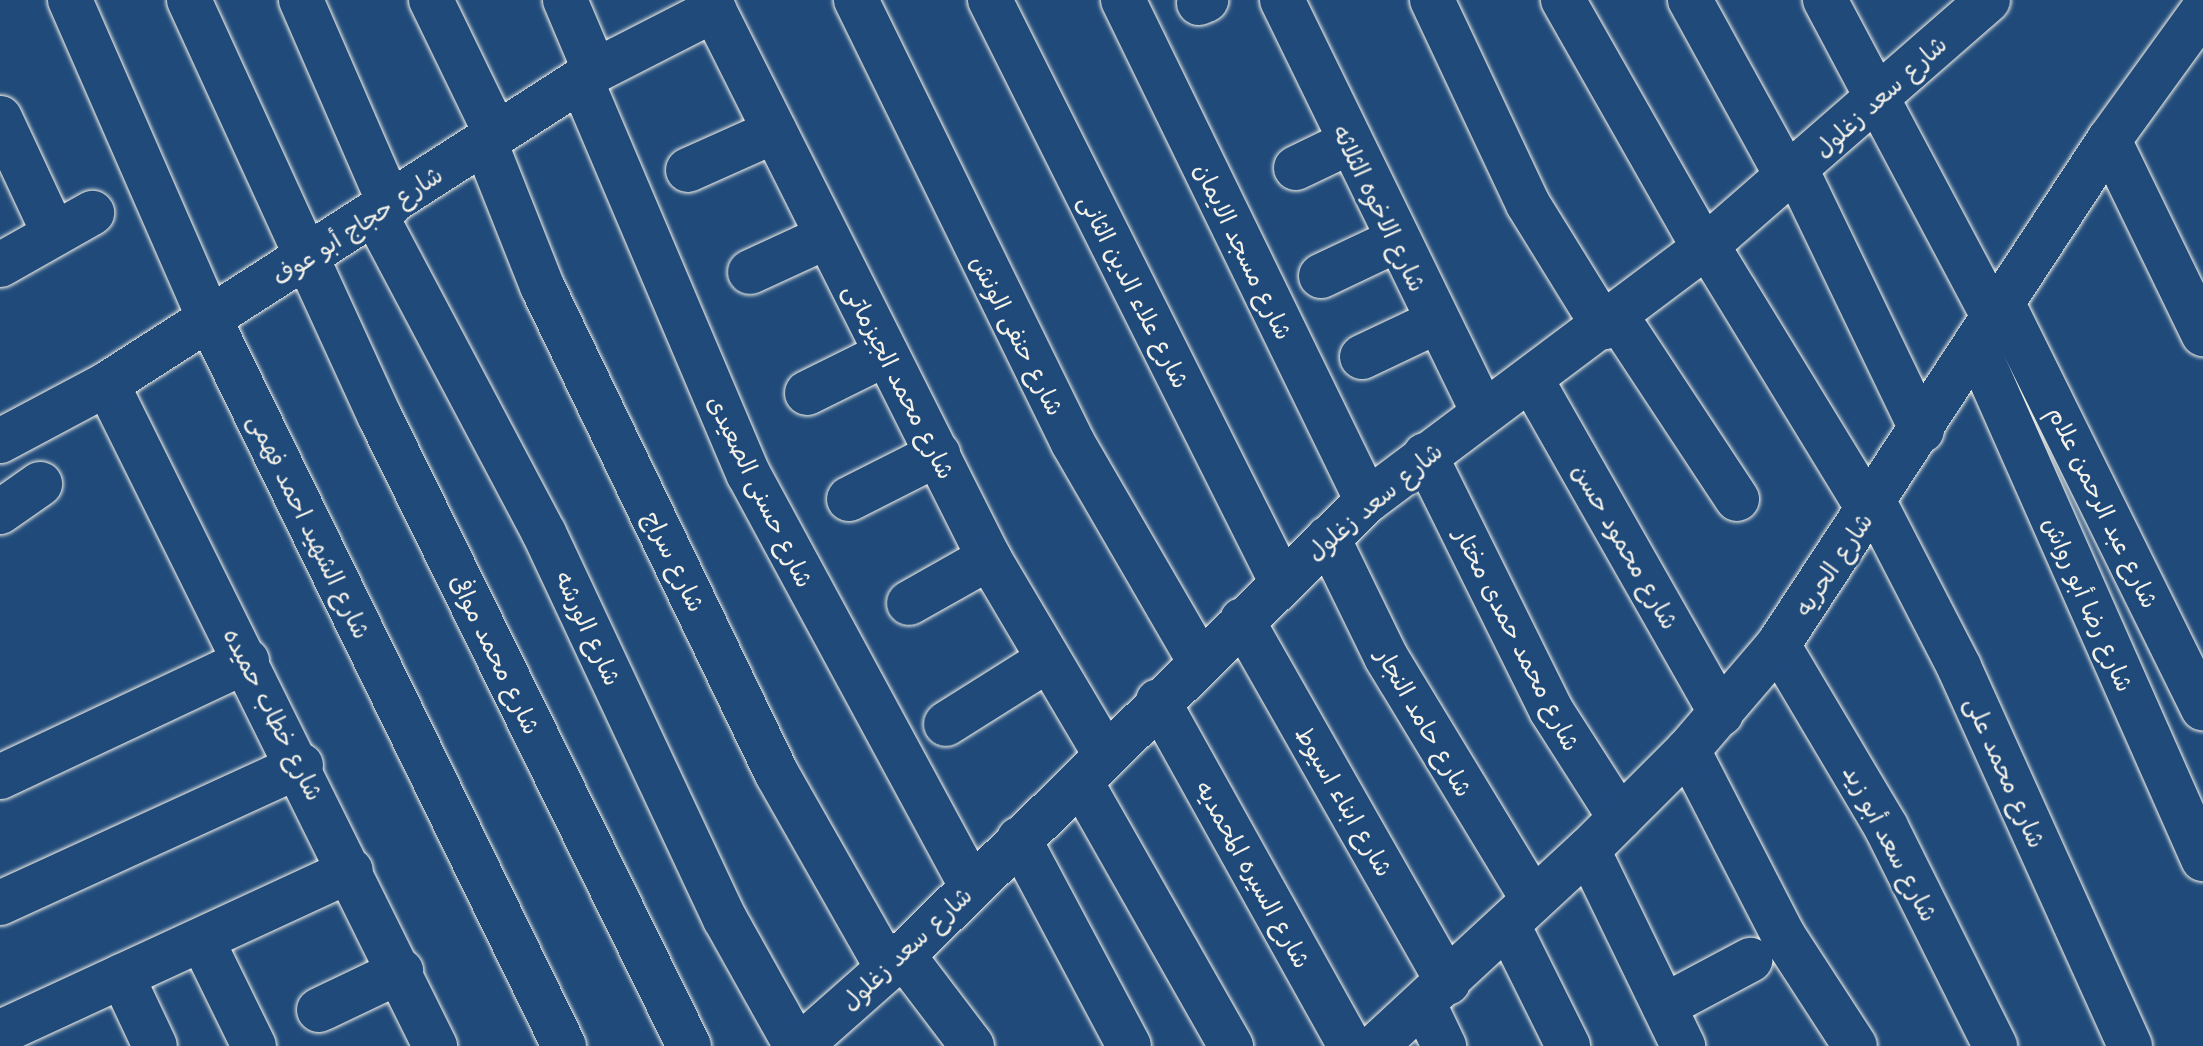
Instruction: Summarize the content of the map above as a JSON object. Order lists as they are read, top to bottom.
{
  "streets": {
    "street": [
      "شارع سعد زغلول",
      "شارع الاخوه الثلاثه",
      "شارع حجاج أبو عوف",
      "شارع مسجد الايمان",
      "شارع علاء الدين الثانى",
      "شارع حنفى الونش",
      "شارع محمد الجيزماتى",
      "شارع حسنى الصعيدى",
      "شارع عبد الرحمن علام",
      "شارع الشهيد احمد فهمى",
      "شارع محمود حسن",
      "شارع سراج",
      "شارع الحريه",
      "شارع رضا أبو رواش",
      "شارع الورشه",
      "شارع محمد حمدى مختار",
      "شارع محمد موافى",
      "شارع خطاب حميده",
      "شارع حامد النجار",
      "شارع محمد على",
      "شارع ابناء اسيوط",
      "شارع سعد أبو زيد",
      "شارع السيره المحمديه"
    ]
  },
  "crossings": [
    ["شارع سعد زغلول", "شارع الاخوه الثلاثه"],
    ["شارع سعد زغلول", "شارع مسجد الايمان"],
    ["شارع سعد زغلول", "شارع علاء الدين الثانى"],
    ["شارع سعد زغلول", "شارع حنفى الونش"],
    ["شارع سعد زغلول", "شارع محمد الجيزماتى"],
    ["شارع سعد زغلول", "شارع حسنى الصعيدى"],
    ["شارع سعد زغلول", "شارع محمود حسن"],
    ["شارع سعد زغلول", "شارع سراج"],
    ["شارع سعد زغلول", "شارع الورشه"],
    ["شارع سعد زغلول", "شارع محمد حمدى مختار"],
    ["شارع سعد زغلول", "شارع حامد النجار"],
    ["شارع سعد زغلول", "شارع محمد على"],
    ["شارع سعد زغلول", "شارع ابناء اسيوط"],
    ["شارع سعد زغلول", "شارع السيره المحمديه"],
    ["شارع حجاج أبو عوف", "شارع محمد الجيزماتى"],
    ["شارع حجاج أبو عوف", "شارع حسنى الصعيدى"],
    ["شارع حجاج أبو عوف", "شارع الشهيد احمد فهمى"],
    ["شارع حجاج أبو عوف", "شارع سراج"],
    ["شارع حجاج أبو عوف", "شارع الورشه"],
    ["شارع حجاج أبو عوف", "شارع محمد موافى"],
    ["شارع حجاج أبو عوف", "شارع خطاب حميده"],
    ["شارع عبد الرحمن علام", "شارع الحريه"],
    ["شارع عبد الرحمن علام", "شارع رضا أبو رواش"],
    ["شارع محمود حسن", "شارع الحريه"],
    ["شارع الحريه", "شارع رضا أبو رواش"],
    ["شارع الحريه", "شارع محمد حمدى مختار"],
    ["شارع الحريه", "شارع حامد النجار"],
    ["شارع الحريه", "شارع محمد على"],
    ["شارع الحريه", "شارع ابناء اسيوط"],
    ["شارع الحريه", "شارع سعد أبو زيد"]
  ]
}
